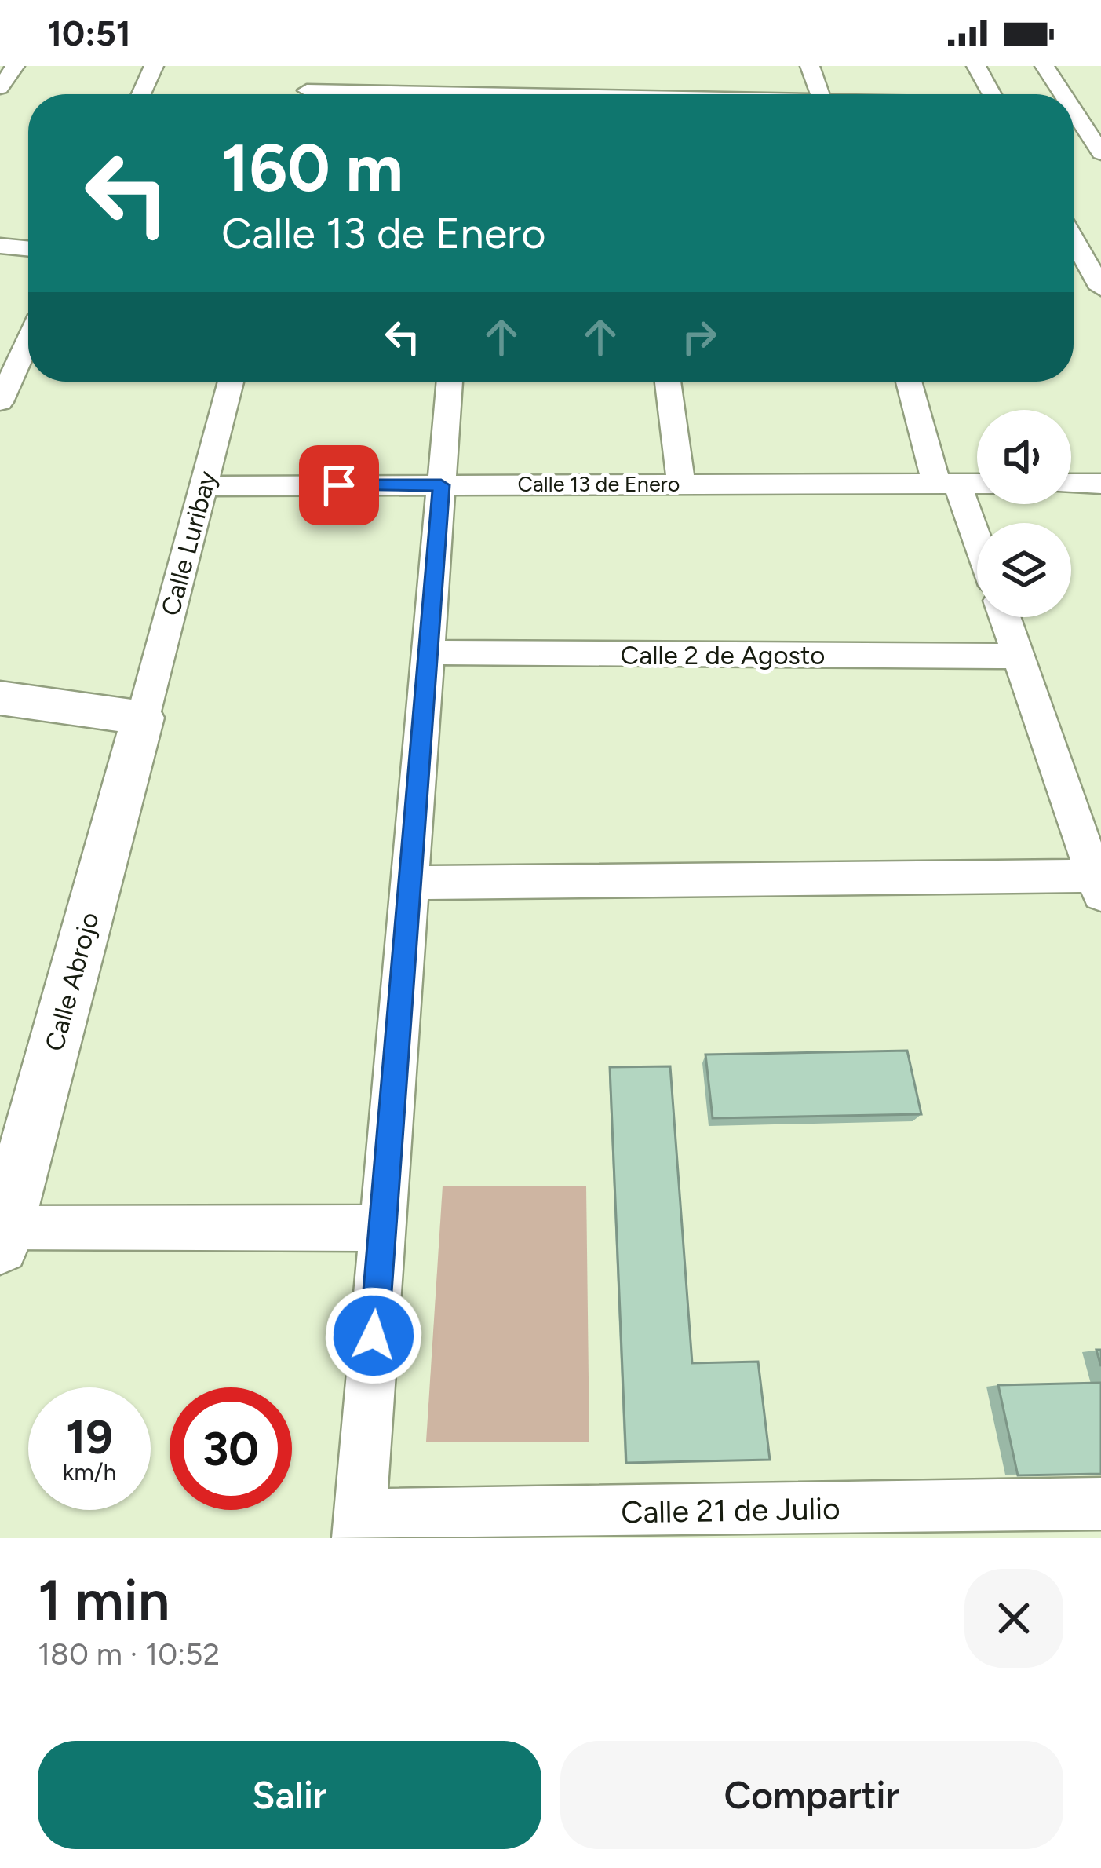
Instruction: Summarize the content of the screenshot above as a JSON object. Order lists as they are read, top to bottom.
{
  "streets": {
    "street": [
      "Calle 13 de Enero",
      "Calle Luribay",
      "Calle 2 de Agosto",
      "Calle Abrojo",
      "Calle 21 de Julio"
    ]
  },
  "crossings": [
    ["Calle 13 de Enero", "Calle Luribay"],
    ["Calle Luribay", "Calle Abrojo"]
  ],
  "page": {
    "status": "10:51",
    "turn": ["160 m", "Calle 13 de Enero"],
    "speed": "19 km/h",
    "limit": "30",
    "heading": ["1 min", "180 m · 10:52"],
    "buttons": ["Salir", "Compartir"]
  }
}
